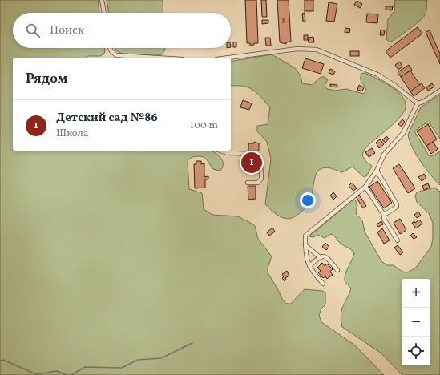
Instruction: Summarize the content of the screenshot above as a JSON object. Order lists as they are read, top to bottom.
{
  "house_numbers": ["8"],
  "page": {
    "search": "Поиск",
    "heading": "Рядом",
    "list": [
      {
        "mark": "1",
        "name": "Детский сад №86",
        "note": "Школа",
        "value": "100 m"
      }
    ],
    "pins": "1",
    "map_buttons": ["+", "−"]
  }
}
